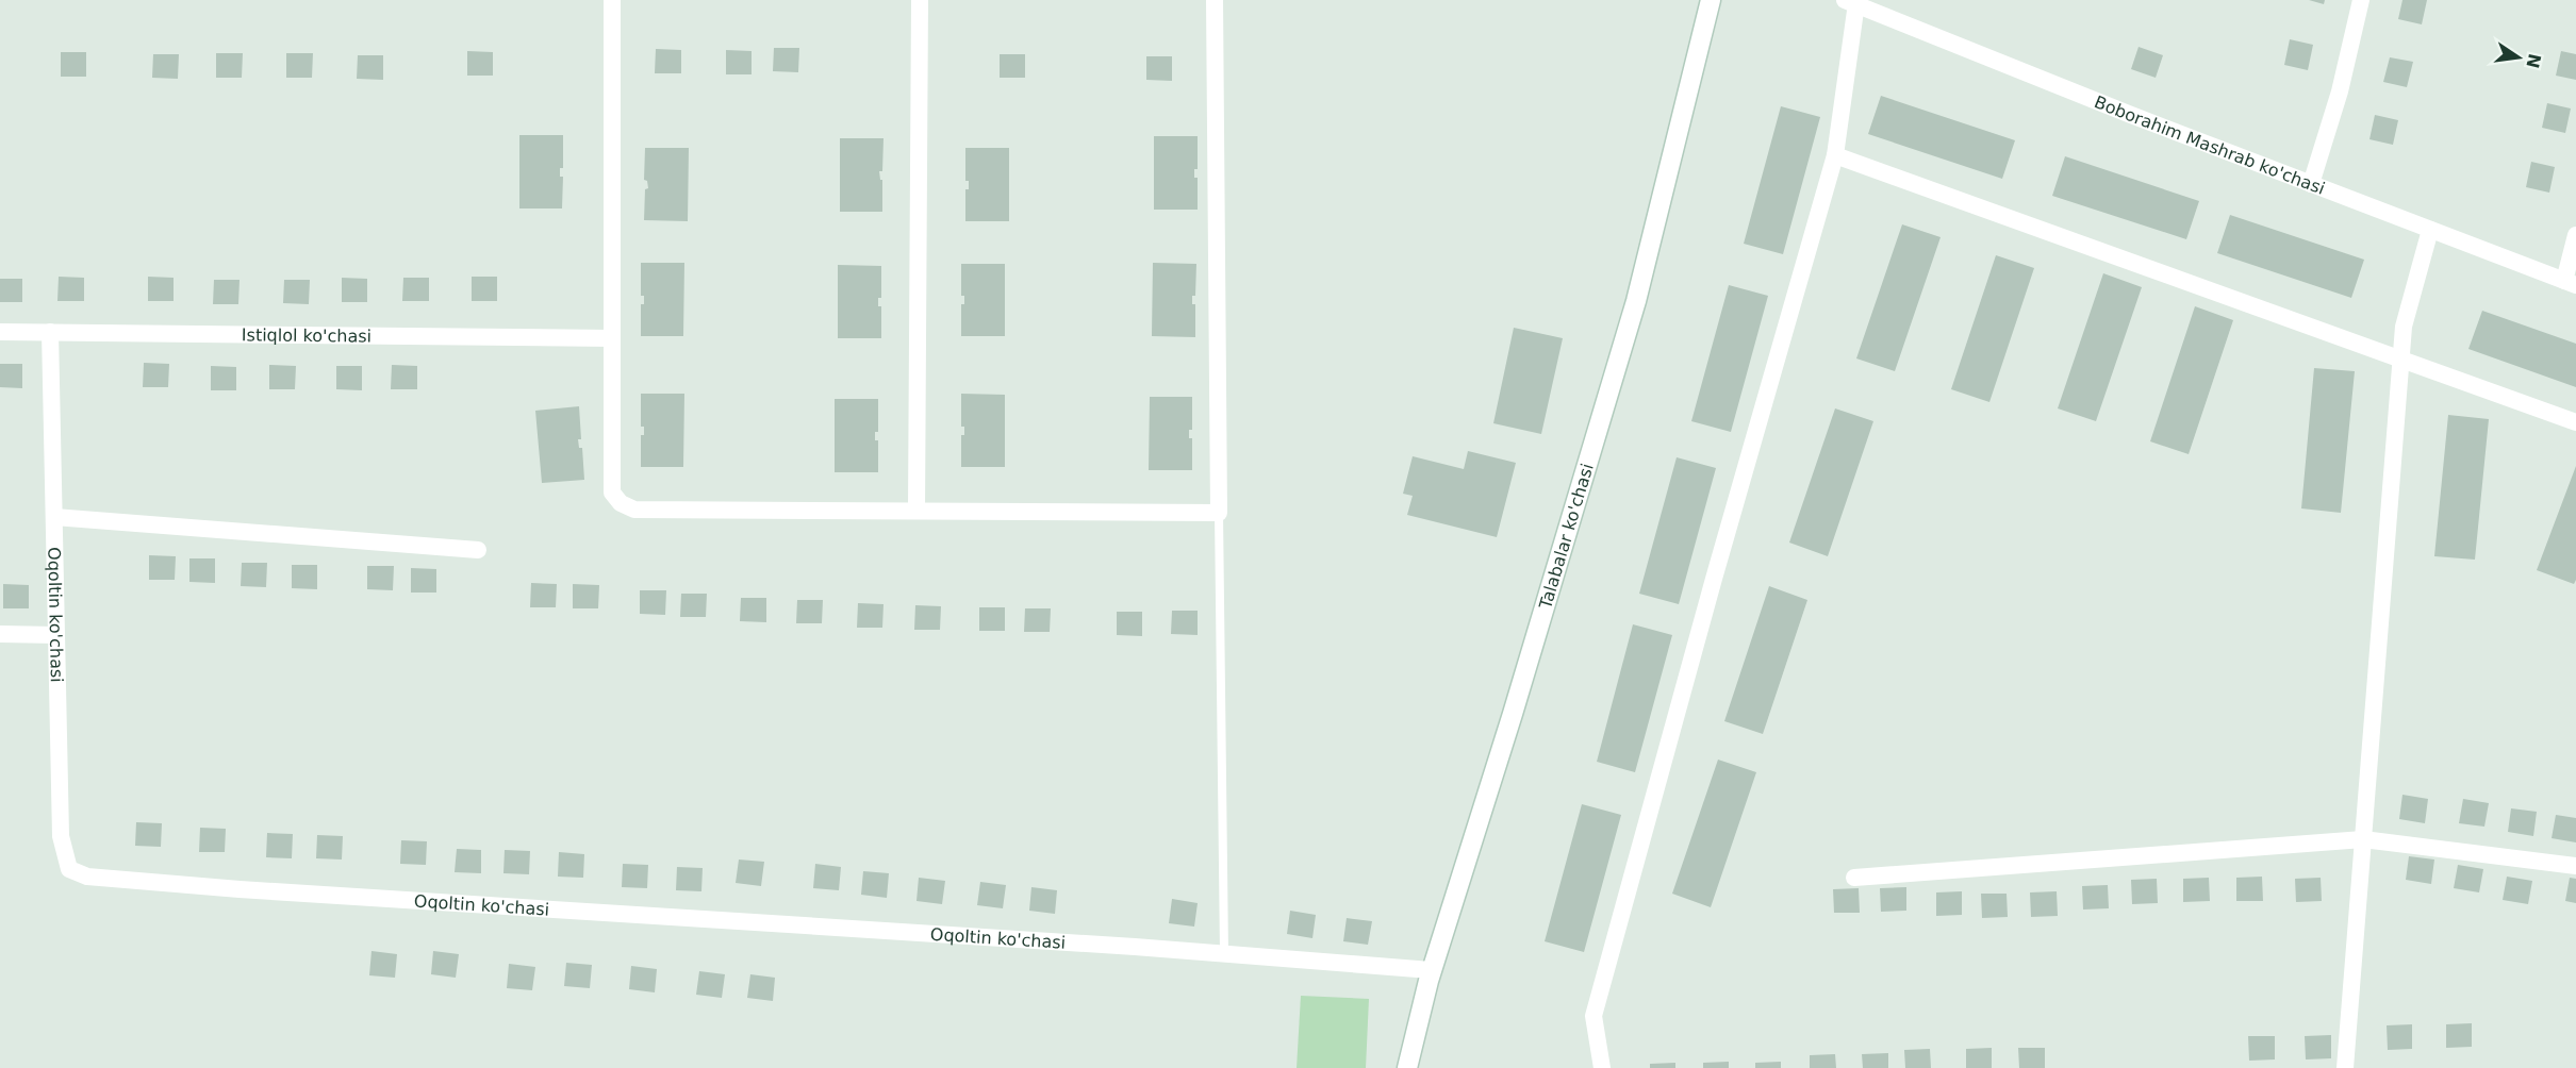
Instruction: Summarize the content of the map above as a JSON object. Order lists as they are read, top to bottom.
{
  "streets": {
    "street": [
      "Boborahim Mashrab ko'chasi",
      "Istiqlol ko'chasi",
      "Talabalar ko'chasi",
      "Oqoltin ko'chasi"
    ]
  },
  "crossings": [
    ["Istiqlol ko'chasi", "Oqoltin ko'chasi"],
    ["Talabalar ko'chasi", "Oqoltin ko'chasi"]
  ],
  "north": "right"
}
